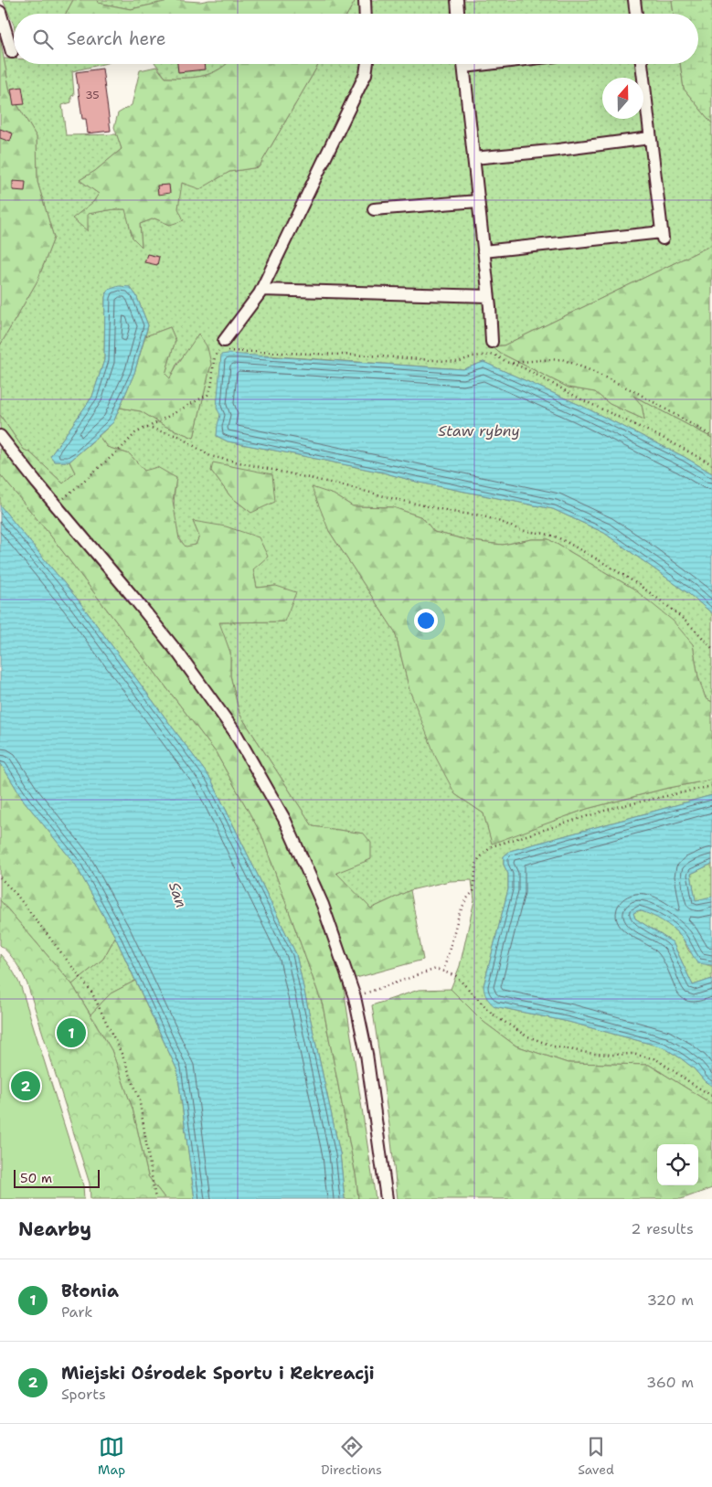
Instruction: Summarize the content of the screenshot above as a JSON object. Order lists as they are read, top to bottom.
{
  "water": ["Staw rybny", "San"],
  "house_numbers": ["35"],
  "scale_bar": "50 m",
  "north": "top",
  "page": {
    "search": "Search here",
    "pins": ["1", "2"],
    "scale": "50 m",
    "heading": ["Nearby", "2 results"],
    "list": [
      {
        "mark": "1",
        "name": "Błonia",
        "note": "Park",
        "value": "320 m"
      },
      {
        "mark": "2",
        "name": "Miejski Ośrodek Sportu i Rekreacji",
        "note": "Sports",
        "value": "360 m"
      }
    ],
    "nav": ["Map", "Directions", "Saved"]
  }
}
